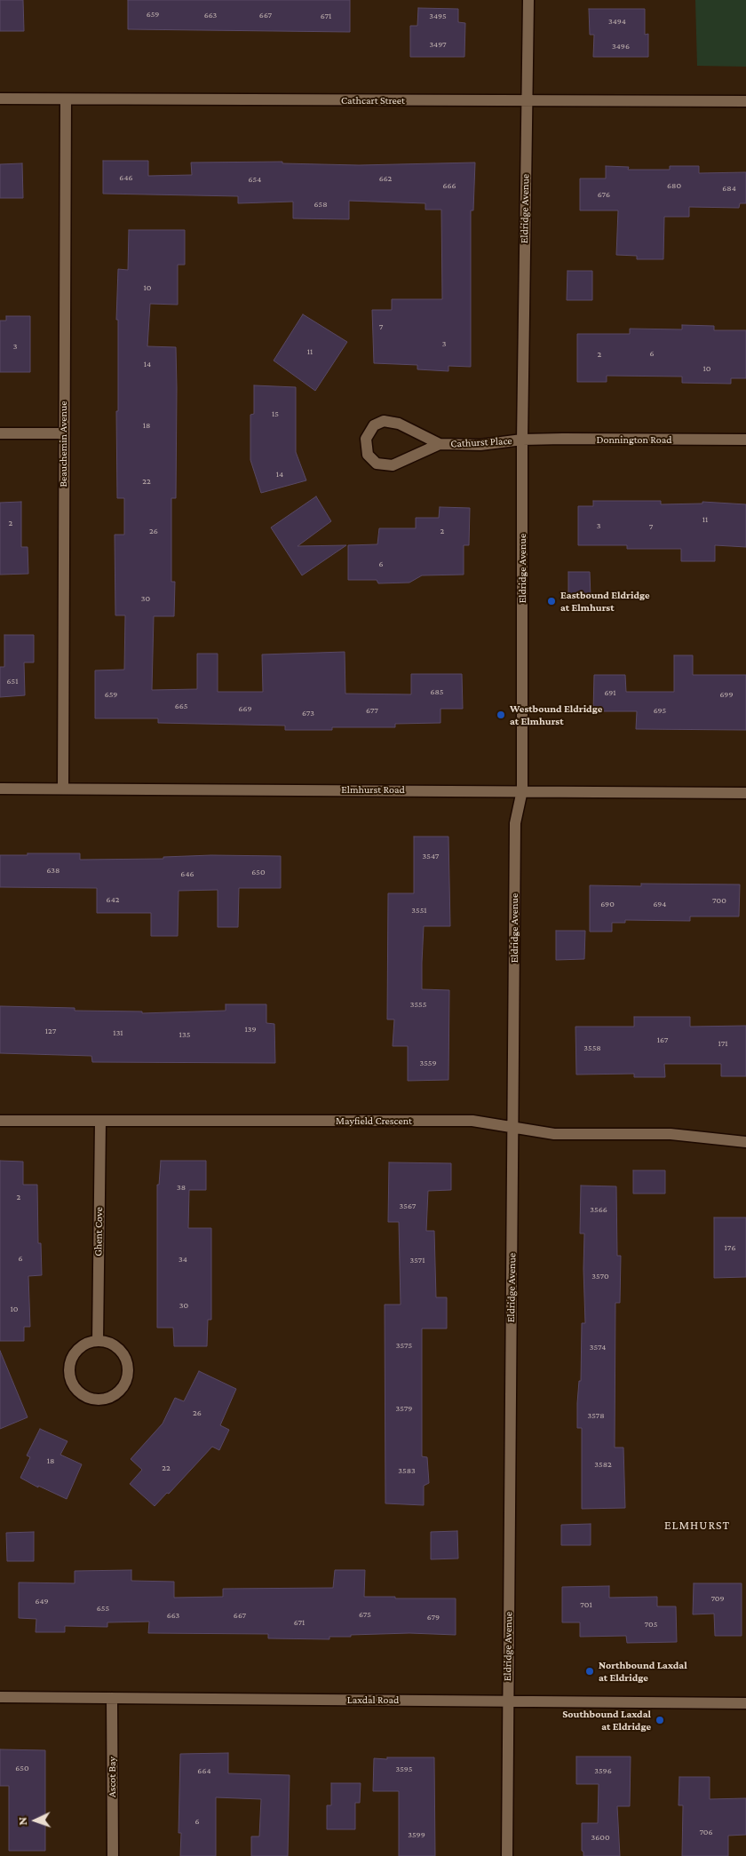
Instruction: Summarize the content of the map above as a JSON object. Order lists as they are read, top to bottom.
{
  "streets": {
    "street": [
      "Cathcart Street",
      "Eldridge Avenue",
      "Donnington Road",
      "Cathurst Place",
      "Beauchemin Avenue",
      "Elmhurst Road",
      "Mayfield Crescent",
      "Ghent Cove",
      "Laxdal Road",
      "Ascot Bay"
    ]
  },
  "crossings": [
    ["Cathcart Street", "Eldridge Avenue"],
    ["Cathcart Street", "Beauchemin Avenue"],
    ["Eldridge Avenue", "Donnington Road"],
    ["Eldridge Avenue", "Cathurst Place"],
    ["Eldridge Avenue", "Elmhurst Road"],
    ["Eldridge Avenue", "Mayfield Crescent"],
    ["Eldridge Avenue", "Laxdal Road"],
    ["Donnington Road", "Cathurst Place"],
    ["Beauchemin Avenue", "Elmhurst Road"],
    ["Mayfield Crescent", "Ghent Cove"],
    ["Laxdal Road", "Ascot Bay"]
  ],
  "districts": ["ELMHURST"],
  "places": [
    "Eastbound Eldridge at Elmhurst",
    "Westbound Eldridge at Elmhurst",
    "Northbound Laxdal at Eldridge",
    "Southbound Laxdal at Eldridge"
  ],
  "house_numbers": [
    "659",
    "663",
    "667",
    "671",
    "3495",
    "3494",
    "3497",
    "3496",
    "646",
    "662",
    "654",
    "666",
    "680",
    "684",
    "676",
    "658",
    "10",
    "7",
    "3",
    "3",
    "11",
    "6",
    "2",
    "14",
    "10",
    "15",
    "18",
    "14",
    "22",
    "11",
    "2",
    "3",
    "7",
    "26",
    "2",
    "6",
    "30",
    "651",
    "685",
    "691",
    "659",
    "699",
    "665",
    "669",
    "677",
    "695",
    "673",
    "3547",
    "638",
    "650",
    "646",
    "642",
    "700",
    "690",
    "694",
    "3551",
    "3555",
    "139",
    "127",
    "131",
    "135",
    "167",
    "171",
    "3558",
    "3559",
    "38",
    "2",
    "3567",
    "3566",
    "176",
    "6",
    "34",
    "3571",
    "3570",
    "30",
    "10",
    "3575",
    "3574",
    "3579",
    "26",
    "3578",
    "18",
    "3582",
    "22",
    "3583",
    "709",
    "649",
    "701",
    "655",
    "675",
    "663",
    "667",
    "679",
    "671",
    "705",
    "650",
    "3595",
    "664",
    "3596",
    "6",
    "706",
    "3599",
    "3600"
  ],
  "north": "left"
}
